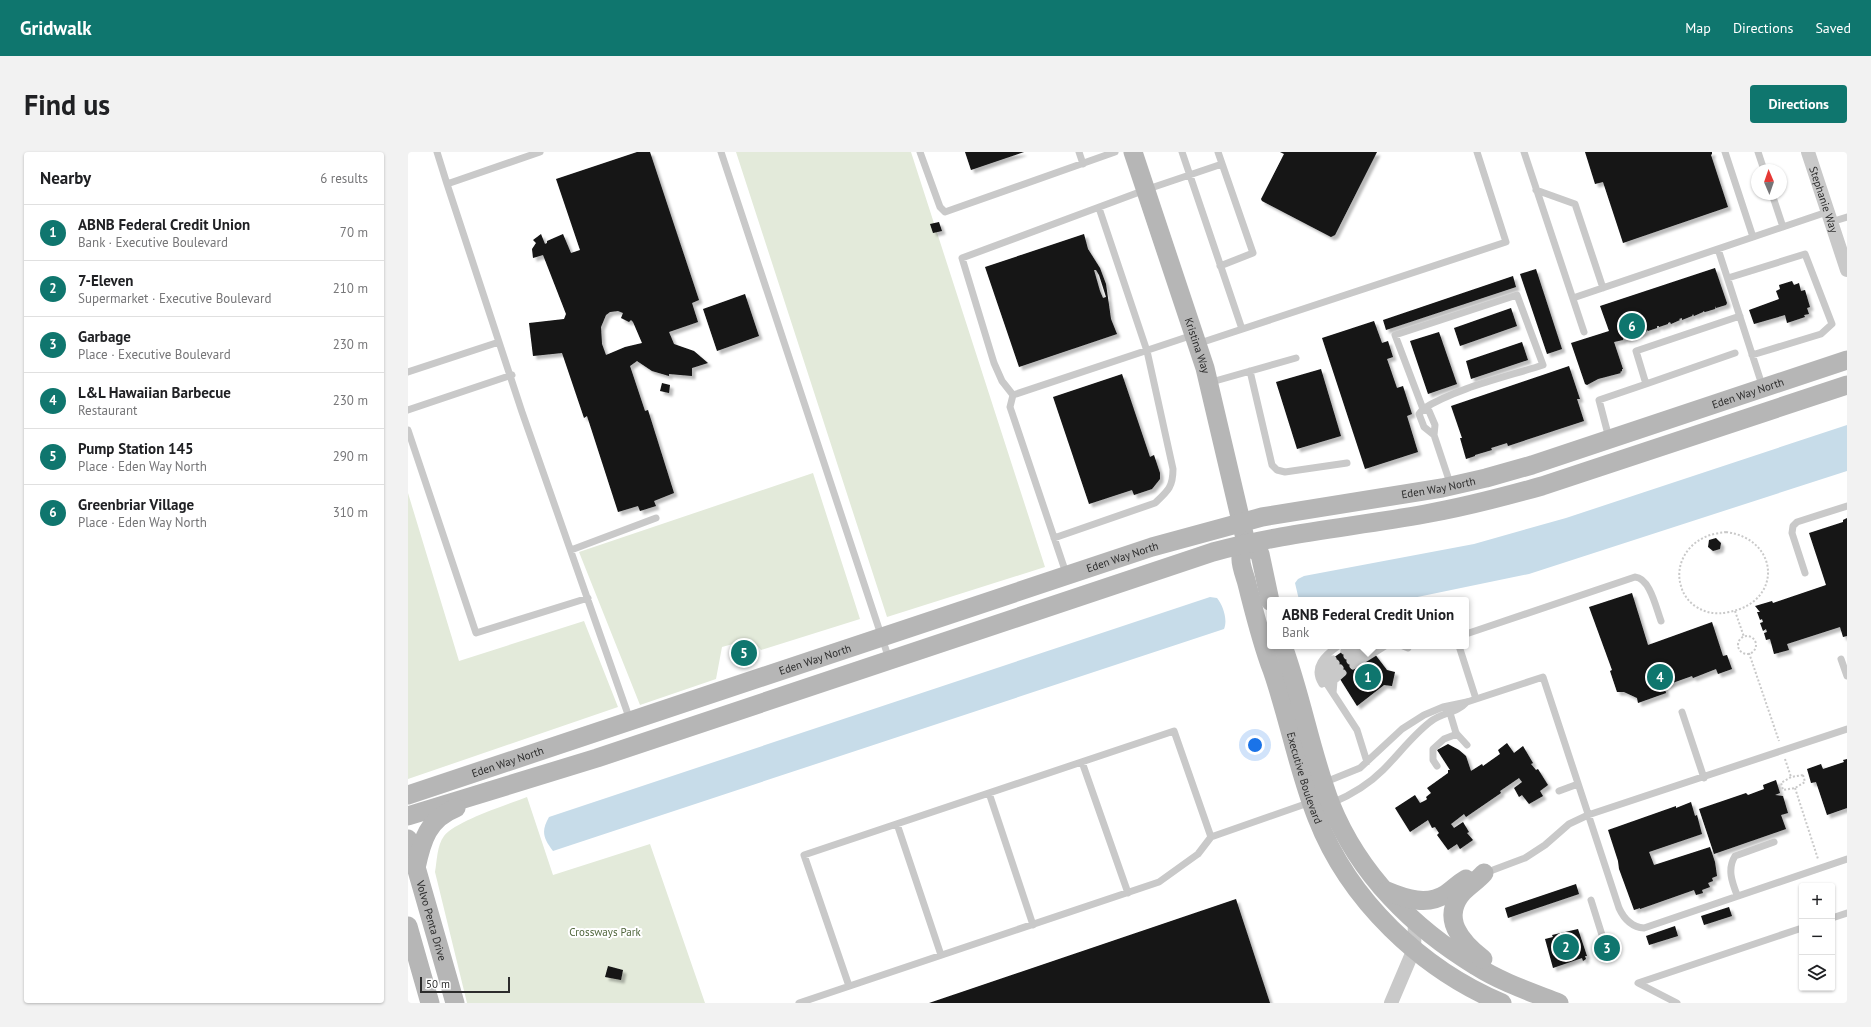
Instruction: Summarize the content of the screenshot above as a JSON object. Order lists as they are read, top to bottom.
{
  "streets": {
    "street": [
      "Stephanie Way",
      "Kristina Way",
      "Eden Way North",
      "Executive Boulevard",
      "Volvo Penta Drive"
    ]
  },
  "crossings": [
    ["Kristina Way", "Eden Way North"],
    ["Kristina Way", "Executive Boulevard"],
    ["Eden Way North", "Executive Boulevard"]
  ],
  "parks": ["Crossways Park"],
  "scale_bar": "50 m",
  "north": "top",
  "page": {
    "header": "Gridwalk",
    "nav": ["Map", "Directions", "Saved"],
    "buttons": "Directions",
    "title": "Find us",
    "heading": ["Nearby", "6 results"],
    "list": [
      {
        "mark": "1",
        "name": "ABNB Federal Credit Union",
        "note": "Bank · Executive Boulevard",
        "value": "70 m"
      },
      {
        "mark": "2",
        "name": "7-Eleven",
        "note": "Supermarket · Executive Boulevard",
        "value": "210 m"
      },
      {
        "mark": "3",
        "name": "Garbage",
        "note": "Place · Executive Boulevard",
        "value": "230 m"
      },
      {
        "mark": "4",
        "name": "L&L Hawaiian Barbecue",
        "note": "Restaurant",
        "value": "230 m"
      },
      {
        "mark": "5",
        "name": "Pump Station 145",
        "note": "Place · Eden Way North",
        "value": "290 m"
      },
      {
        "mark": "6",
        "name": "Greenbriar Village",
        "note": "Place · Eden Way North",
        "value": "310 m"
      }
    ],
    "pins": [
      "6",
      "5",
      "1",
      "4",
      "2",
      "3"
    ],
    "popup": ["ABNB Federal Credit Union", "Bank"],
    "map_buttons": ["+", "−"],
    "scale": "50 m"
  }
}
